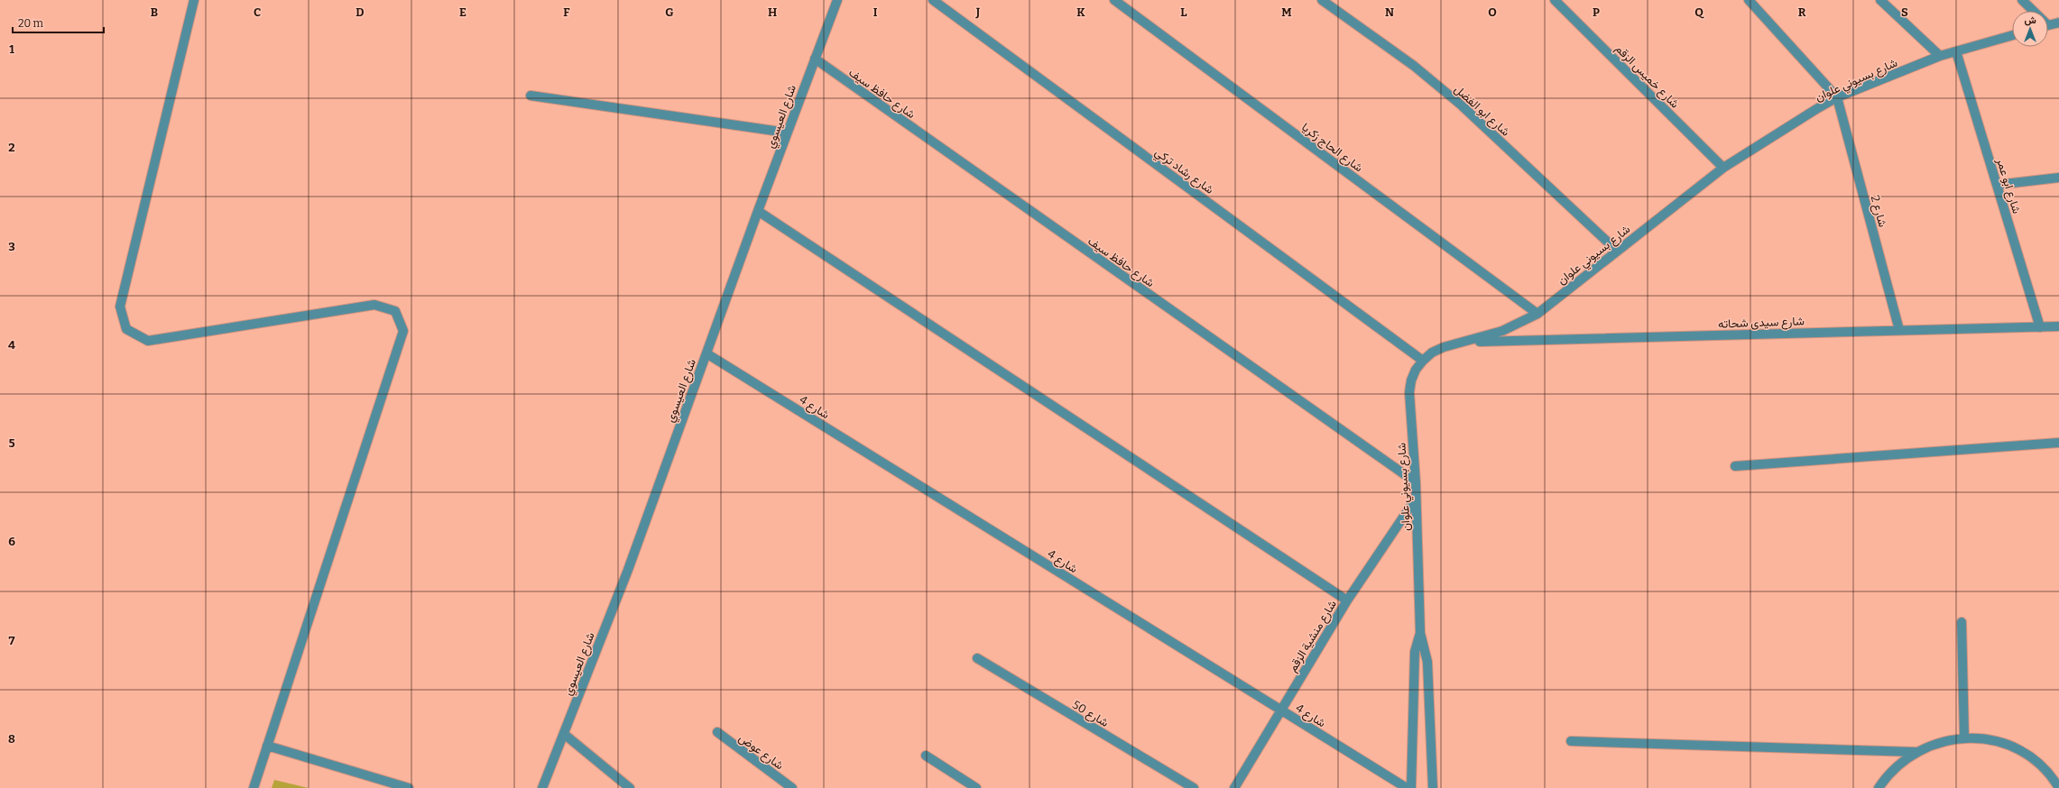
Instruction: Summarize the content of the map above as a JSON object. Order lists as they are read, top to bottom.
{
  "streets": {
    "street": [
      "شارع خميس الزقم",
      "شارع بسيوني علوان",
      "شارع حافظ سيف",
      "شارع ابو الفضل",
      "شارع العيسوي",
      "شارع الحاج زكريا",
      "شارع رشاد تركي",
      "شارع ابو عمر",
      "شارع 2",
      "شارع سيدى شحاته",
      "شارع 4",
      "شارع منشية الزقم",
      "شارع 50",
      "شارع عوض"
    ]
  },
  "crossings": [
    ["شارع خميس الزقم", "شارع بسيوني علوان"],
    ["شارع بسيوني علوان", "شارع حافظ سيف"],
    ["شارع بسيوني علوان", "شارع ابو الفضل"],
    ["شارع بسيوني علوان", "شارع الحاج زكريا"],
    ["شارع بسيوني علوان", "شارع رشاد تركي"],
    ["شارع بسيوني علوان", "شارع ابو عمر"],
    ["شارع بسيوني علوان", "شارع 2"],
    ["شارع بسيوني علوان", "شارع سيدى شحاته"],
    ["شارع بسيوني علوان", "شارع منشية الزقم"],
    ["شارع حافظ سيف", "شارع العيسوي"],
    ["شارع العيسوي", "شارع 4"],
    ["شارع ابو عمر", "شارع سيدى شحاته"],
    ["شارع 2", "شارع سيدى شحاته"],
    ["شارع 4", "شارع منشية الزقم"]
  ],
  "scale_bar": "20 m",
  "north": "top",
  "grid": {
    "columns": [
      "B",
      "C",
      "D",
      "E",
      "F",
      "G",
      "H",
      "I",
      "J",
      "K",
      "L",
      "M",
      "N",
      "O",
      "P",
      "Q",
      "R",
      "S"
    ],
    "rows": [
      "1",
      "2",
      "3",
      "4",
      "5",
      "6",
      "7",
      "8"
    ]
  }
}
